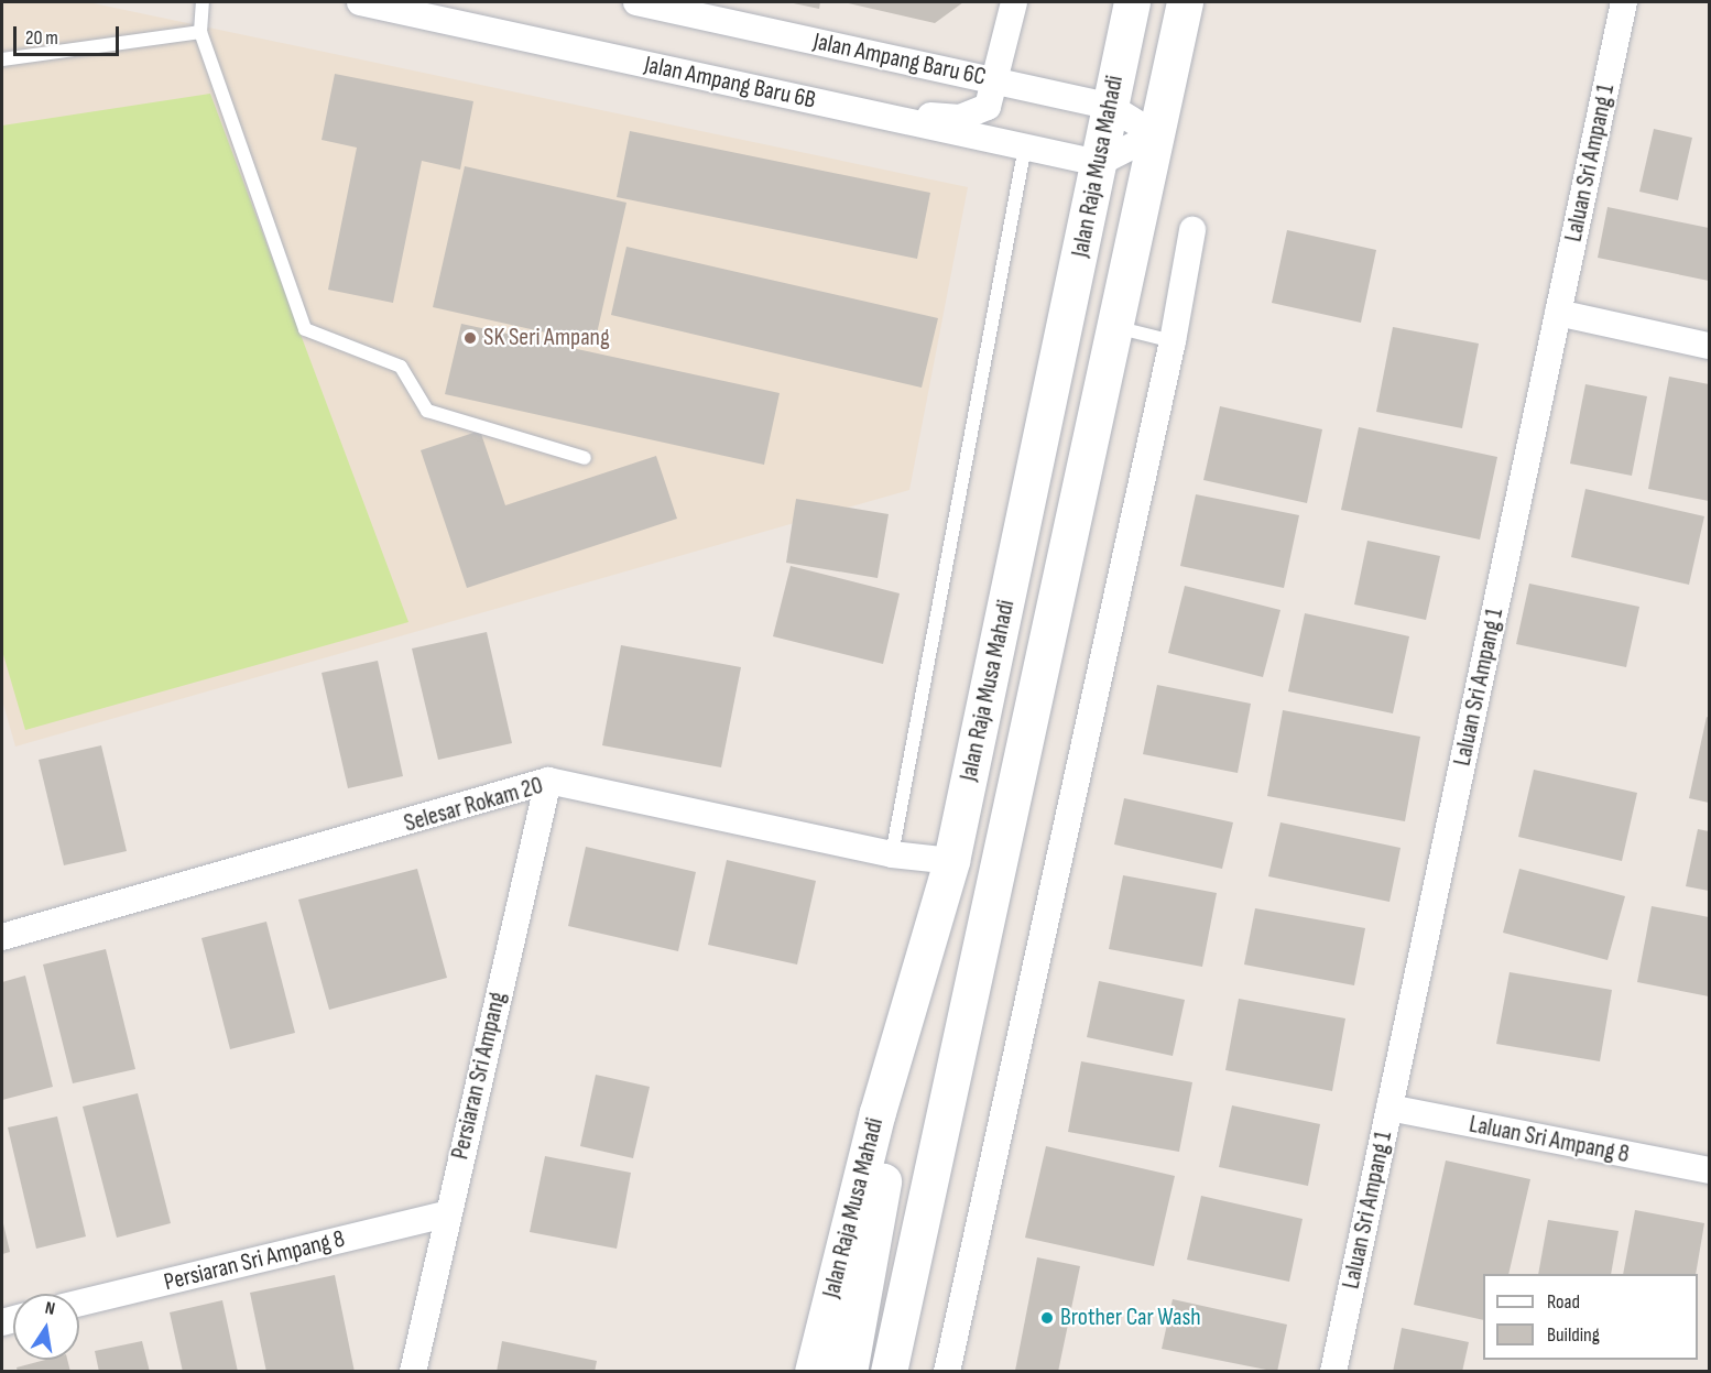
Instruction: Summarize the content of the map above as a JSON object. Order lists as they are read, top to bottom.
{
  "streets": {
    "main road": ["Jalan Raja Musa Mahadi"],
    "street": [
      "Jalan Ampang Baru 6C",
      "Jalan Ampang Baru 6B",
      "Laluan Sri Ampang 1",
      "Selesar Rokam 20",
      "Persiaran Sri Ampang",
      "Laluan Sri Ampang 8",
      "Persiaran Sri Ampang 8"
    ]
  },
  "crossings": [
    ["Jalan Ampang Baru 6C", "Jalan Raja Musa Mahadi"],
    ["Jalan Ampang Baru 6B", "Jalan Raja Musa Mahadi"],
    ["Laluan Sri Ampang 1", "Laluan Sri Ampang 8"],
    ["Jalan Raja Musa Mahadi", "Selesar Rokam 20"],
    ["Selesar Rokam 20", "Persiaran Sri Ampang"],
    ["Persiaran Sri Ampang", "Persiaran Sri Ampang 8"]
  ],
  "places": ["SK Seri Ampang", "Brother Car Wash"],
  "legend": ["Road", "Building"],
  "scale_bar": "20 m",
  "north": "top"
}
